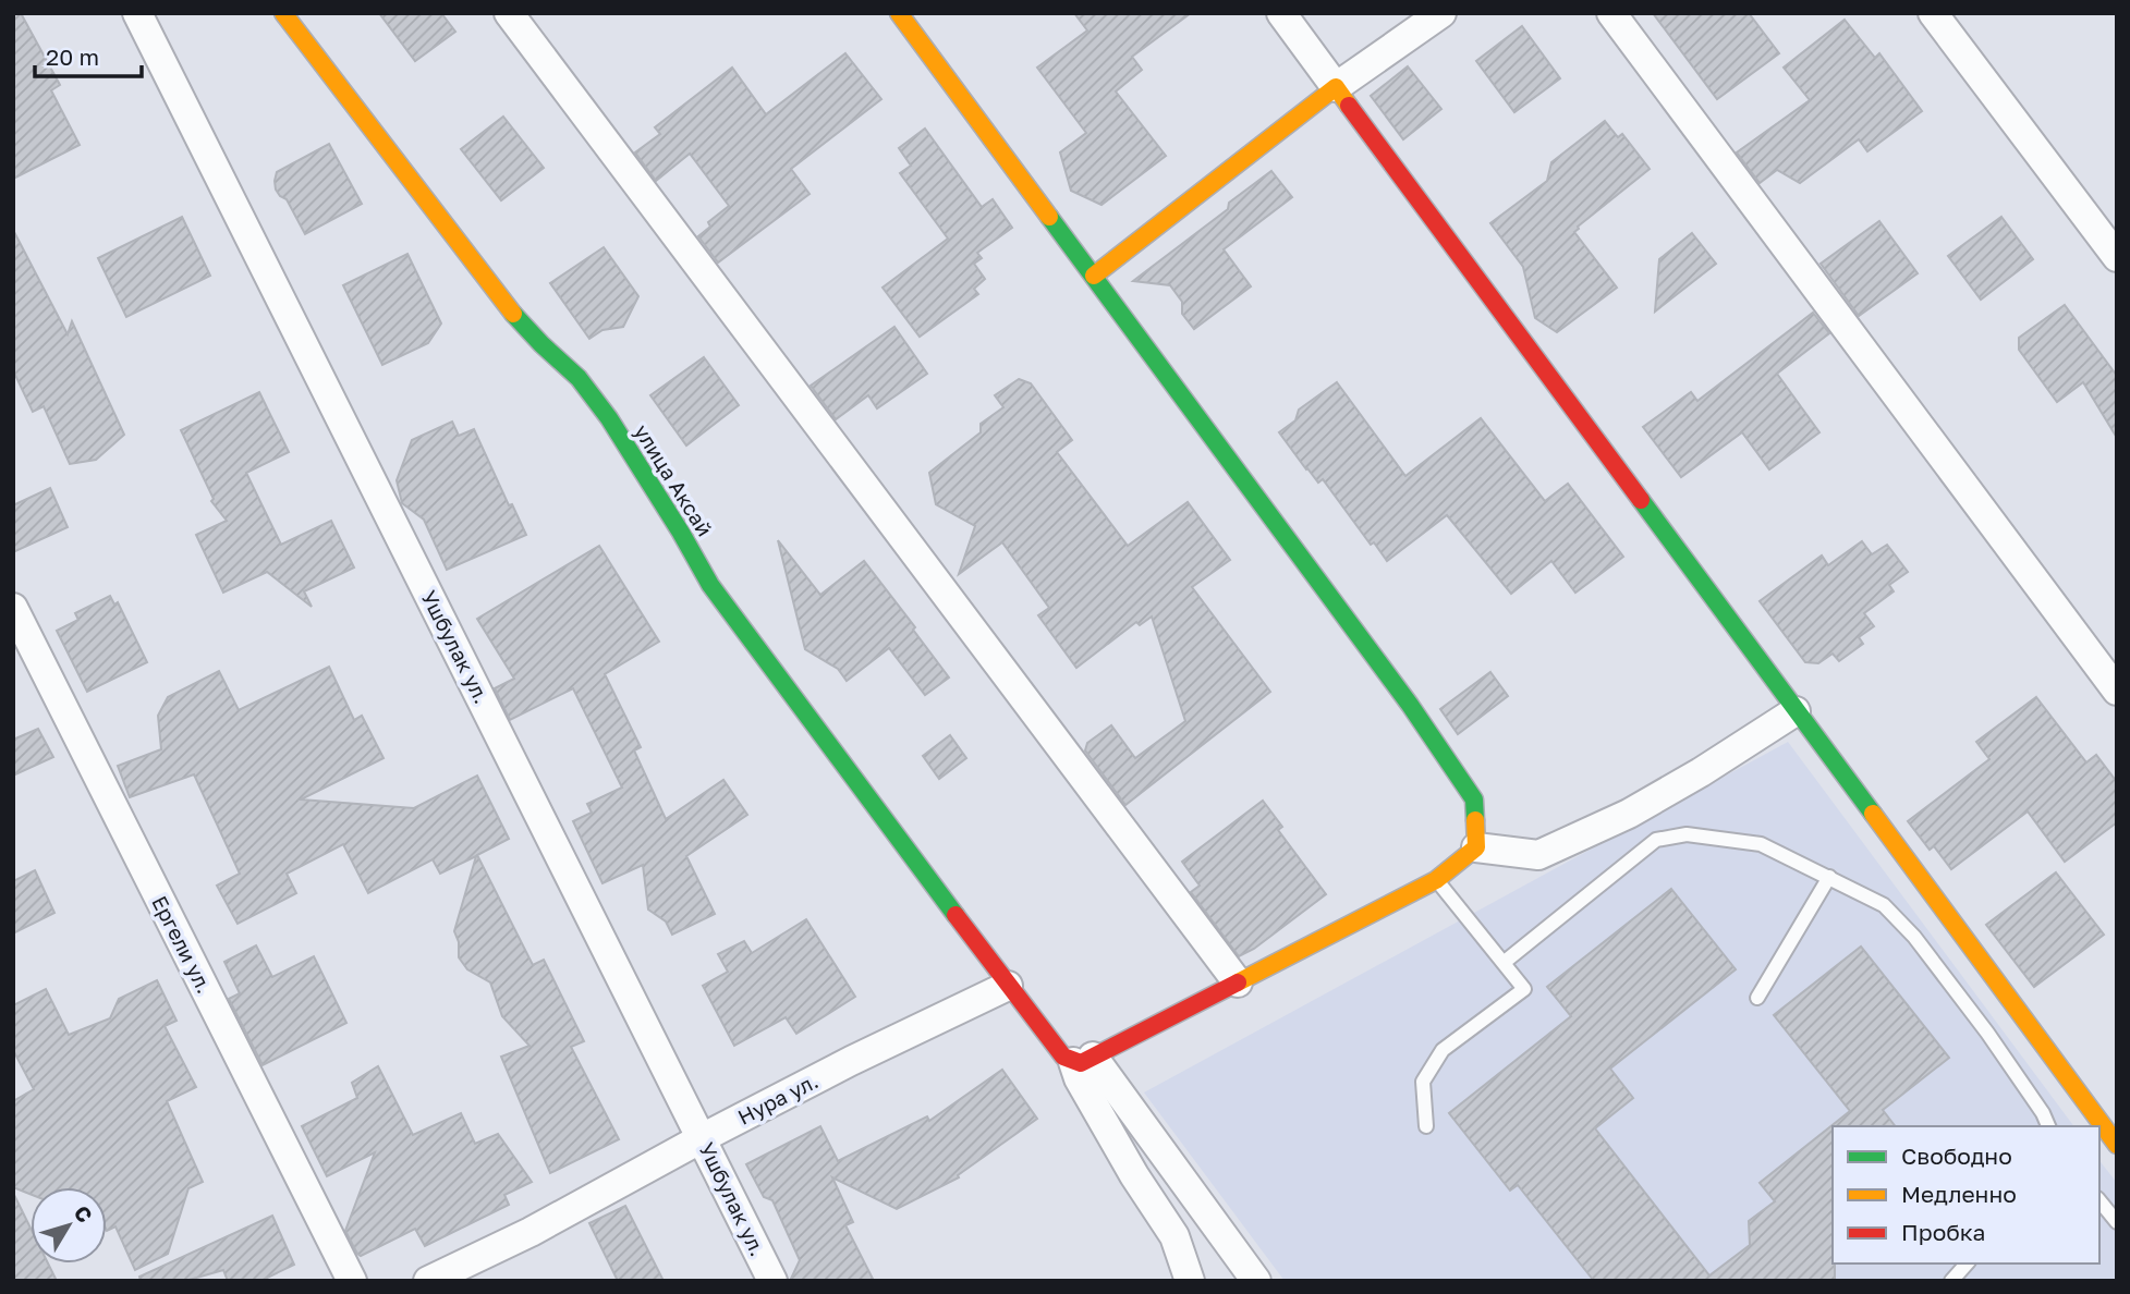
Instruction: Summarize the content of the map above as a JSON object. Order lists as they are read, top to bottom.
{
  "streets": {
    "street": [
      "улица Аксай",
      "Ушбулак ул.",
      "Ергели ул.",
      "Нура ул."
    ]
  },
  "crossings": [
    ["улица Аксай", "Нура ул."],
    ["Ушбулак ул.", "Нура ул."]
  ],
  "legend": ["Свободно", "Медленно", "Пробка"],
  "scale_bar": "20 m",
  "north": "top right"
}
